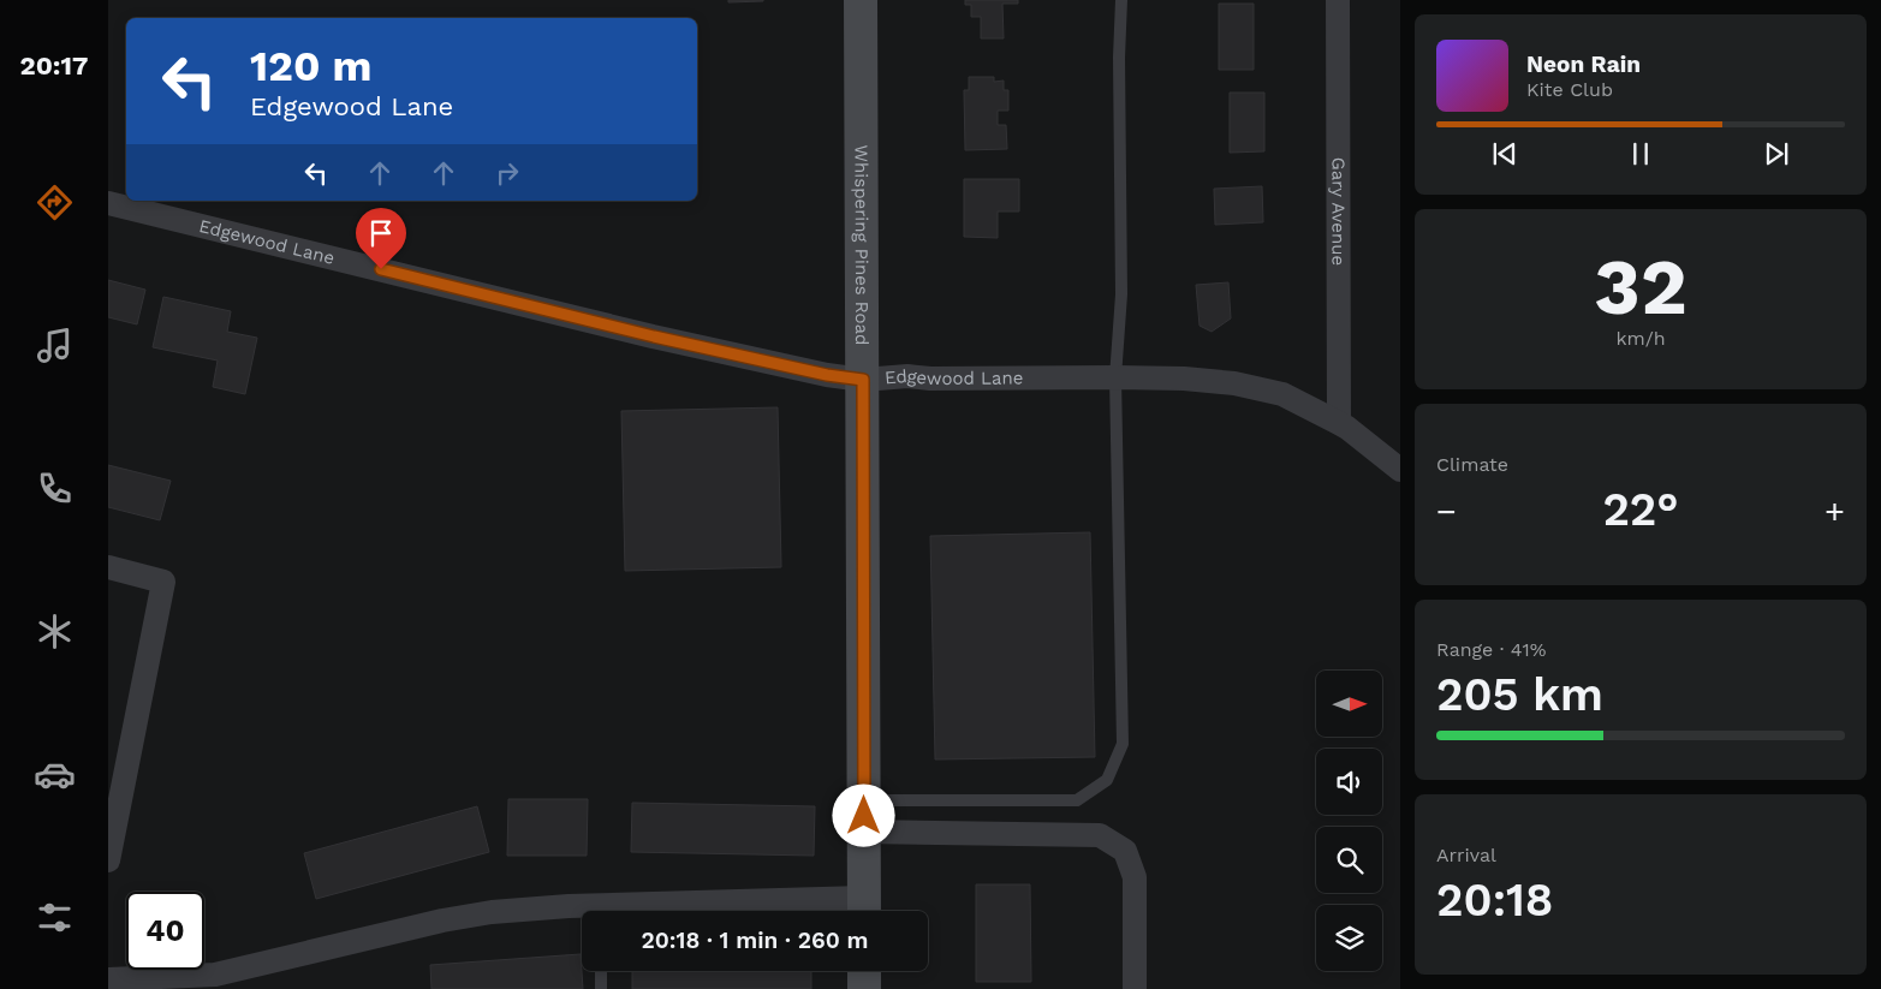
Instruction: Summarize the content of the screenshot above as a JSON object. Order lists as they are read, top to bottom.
{
  "streets": {
    "street": ["Gary Avenue", "Edgewood Lane", "Whispering Pines Road"]
  },
  "crossings": [
    ["Gary Avenue", "Edgewood Lane"],
    ["Edgewood Lane", "Whispering Pines Road"]
  ],
  "north": "right",
  "page": {
    "tabs": "20:17",
    "turn": ["120 m", "Edgewood Lane"],
    "song": ["Neon Rain", "Kite Club"],
    "tile": [
      ["32", "km/h"],
      "Climate",
      ["Range · 41%", "205 km"],
      ["Arrival", "20:18"]
    ],
    "heat": ["−", "22°", "+"],
    "limit": "40",
    "trip": "20:18 · 1 min · 260 m"
  }
}
